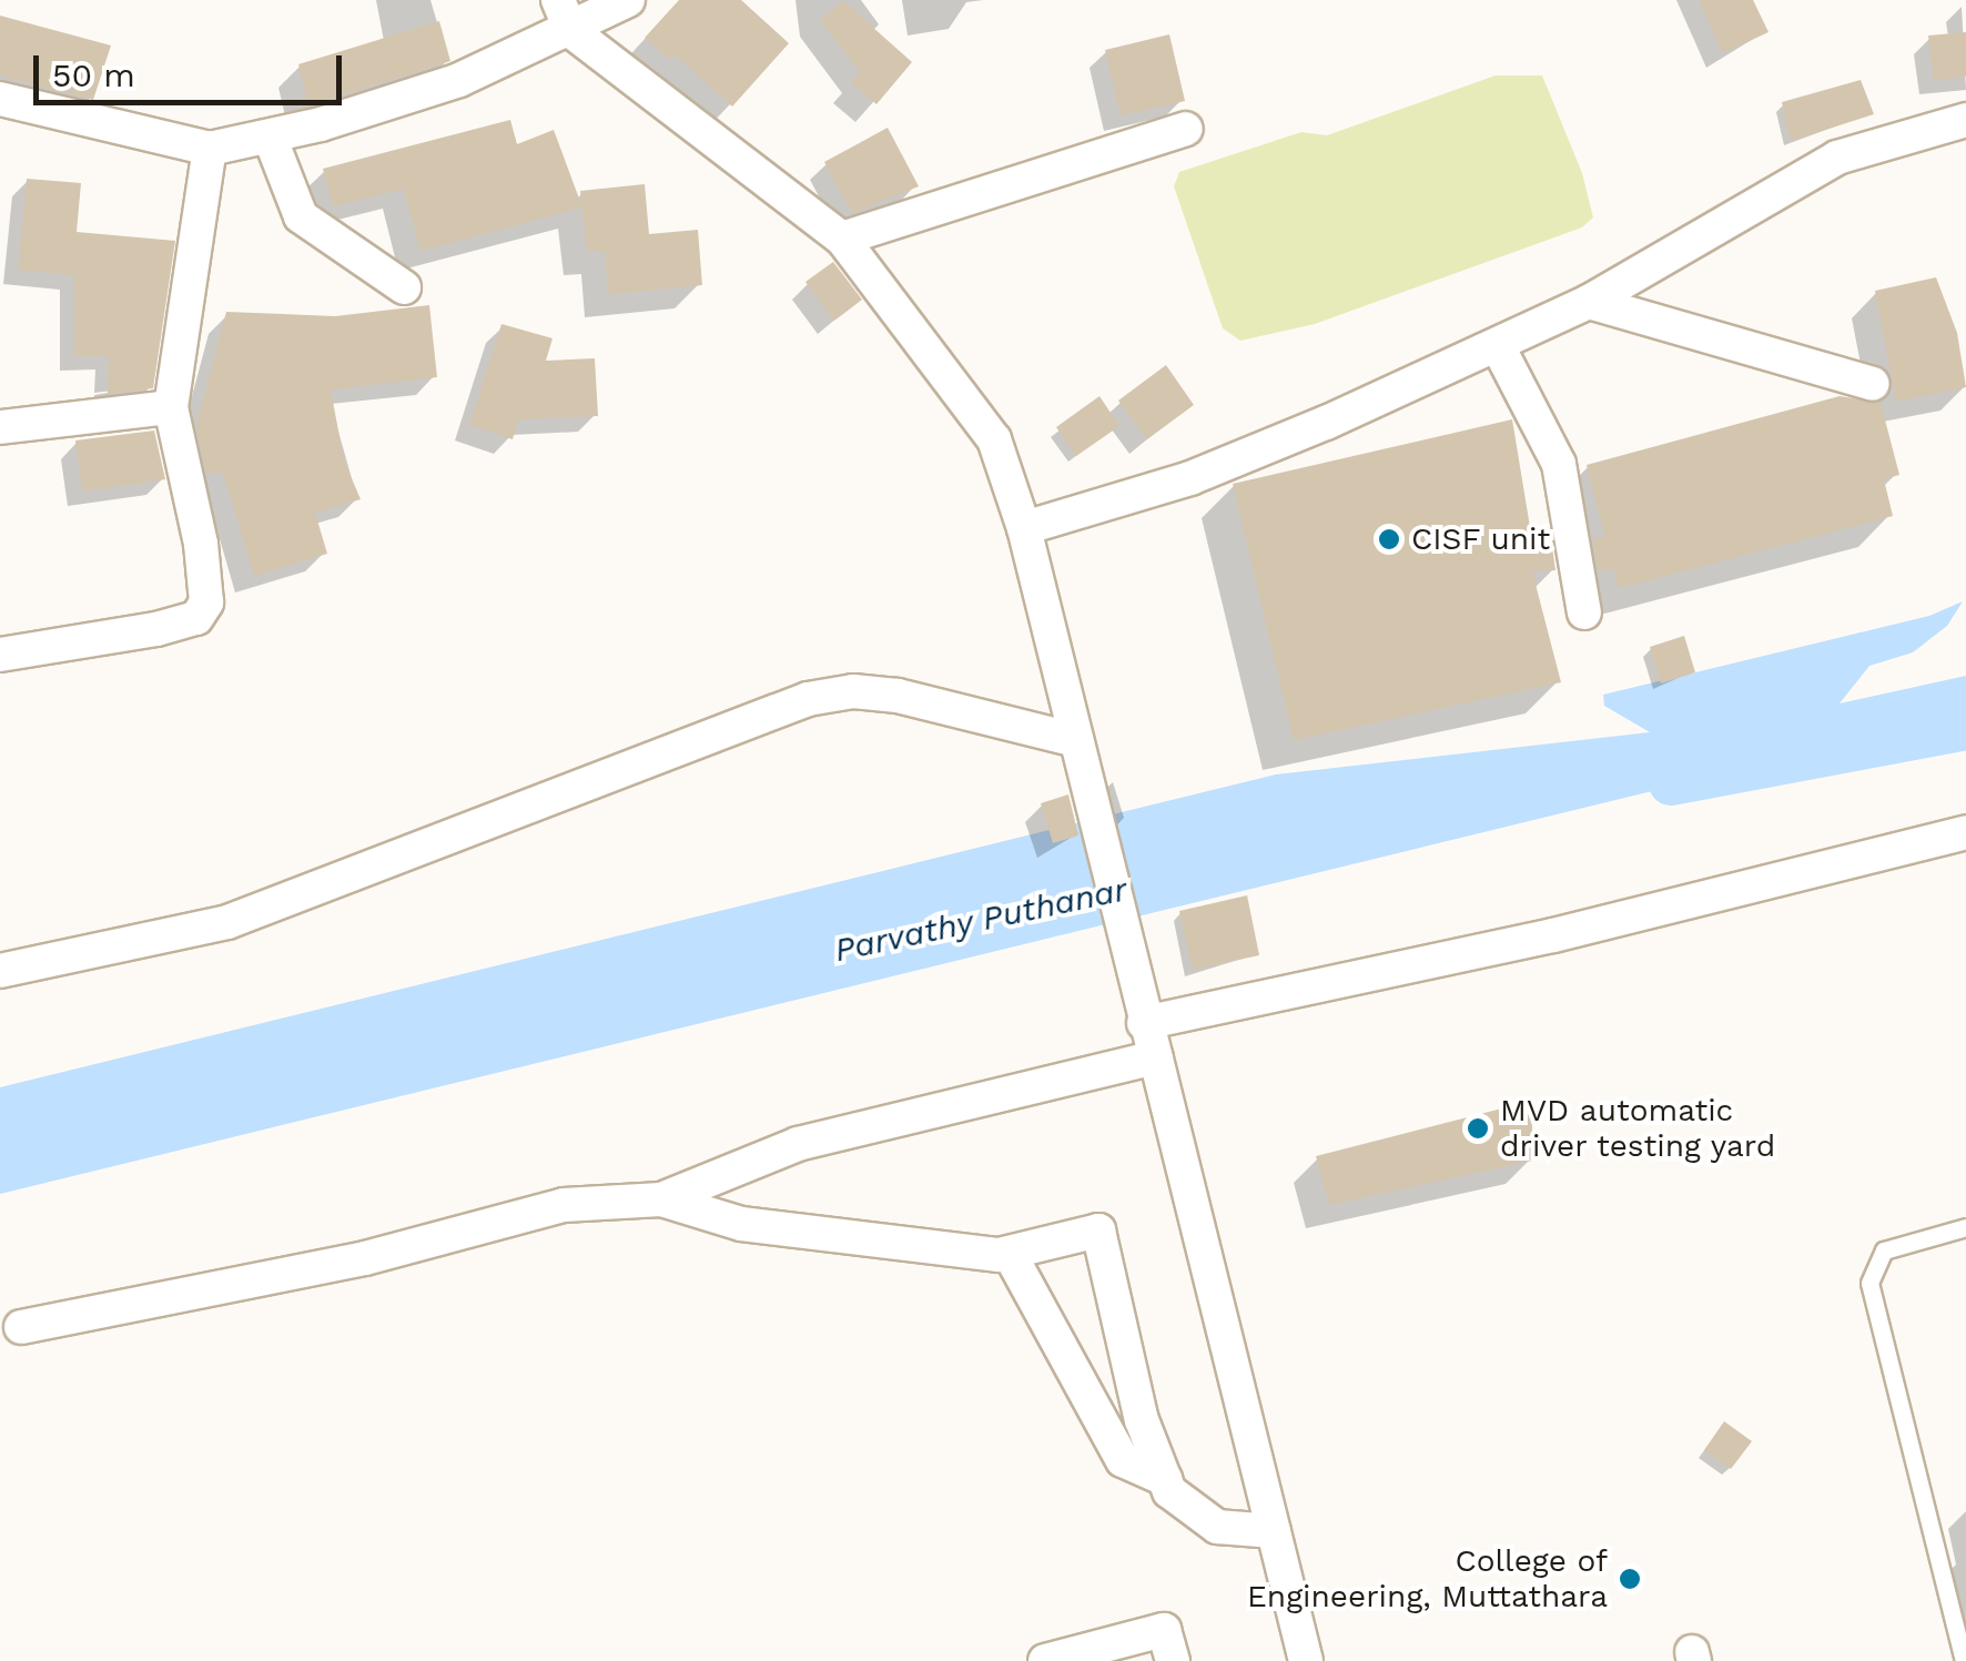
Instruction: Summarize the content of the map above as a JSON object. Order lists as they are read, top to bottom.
{
  "water": ["Parvathy Puthanar"],
  "places": ["CISF unit", "MVD automatic driver testing yard", "College of Engineering, Muttathara"],
  "scale_bar": "50 m"
}
